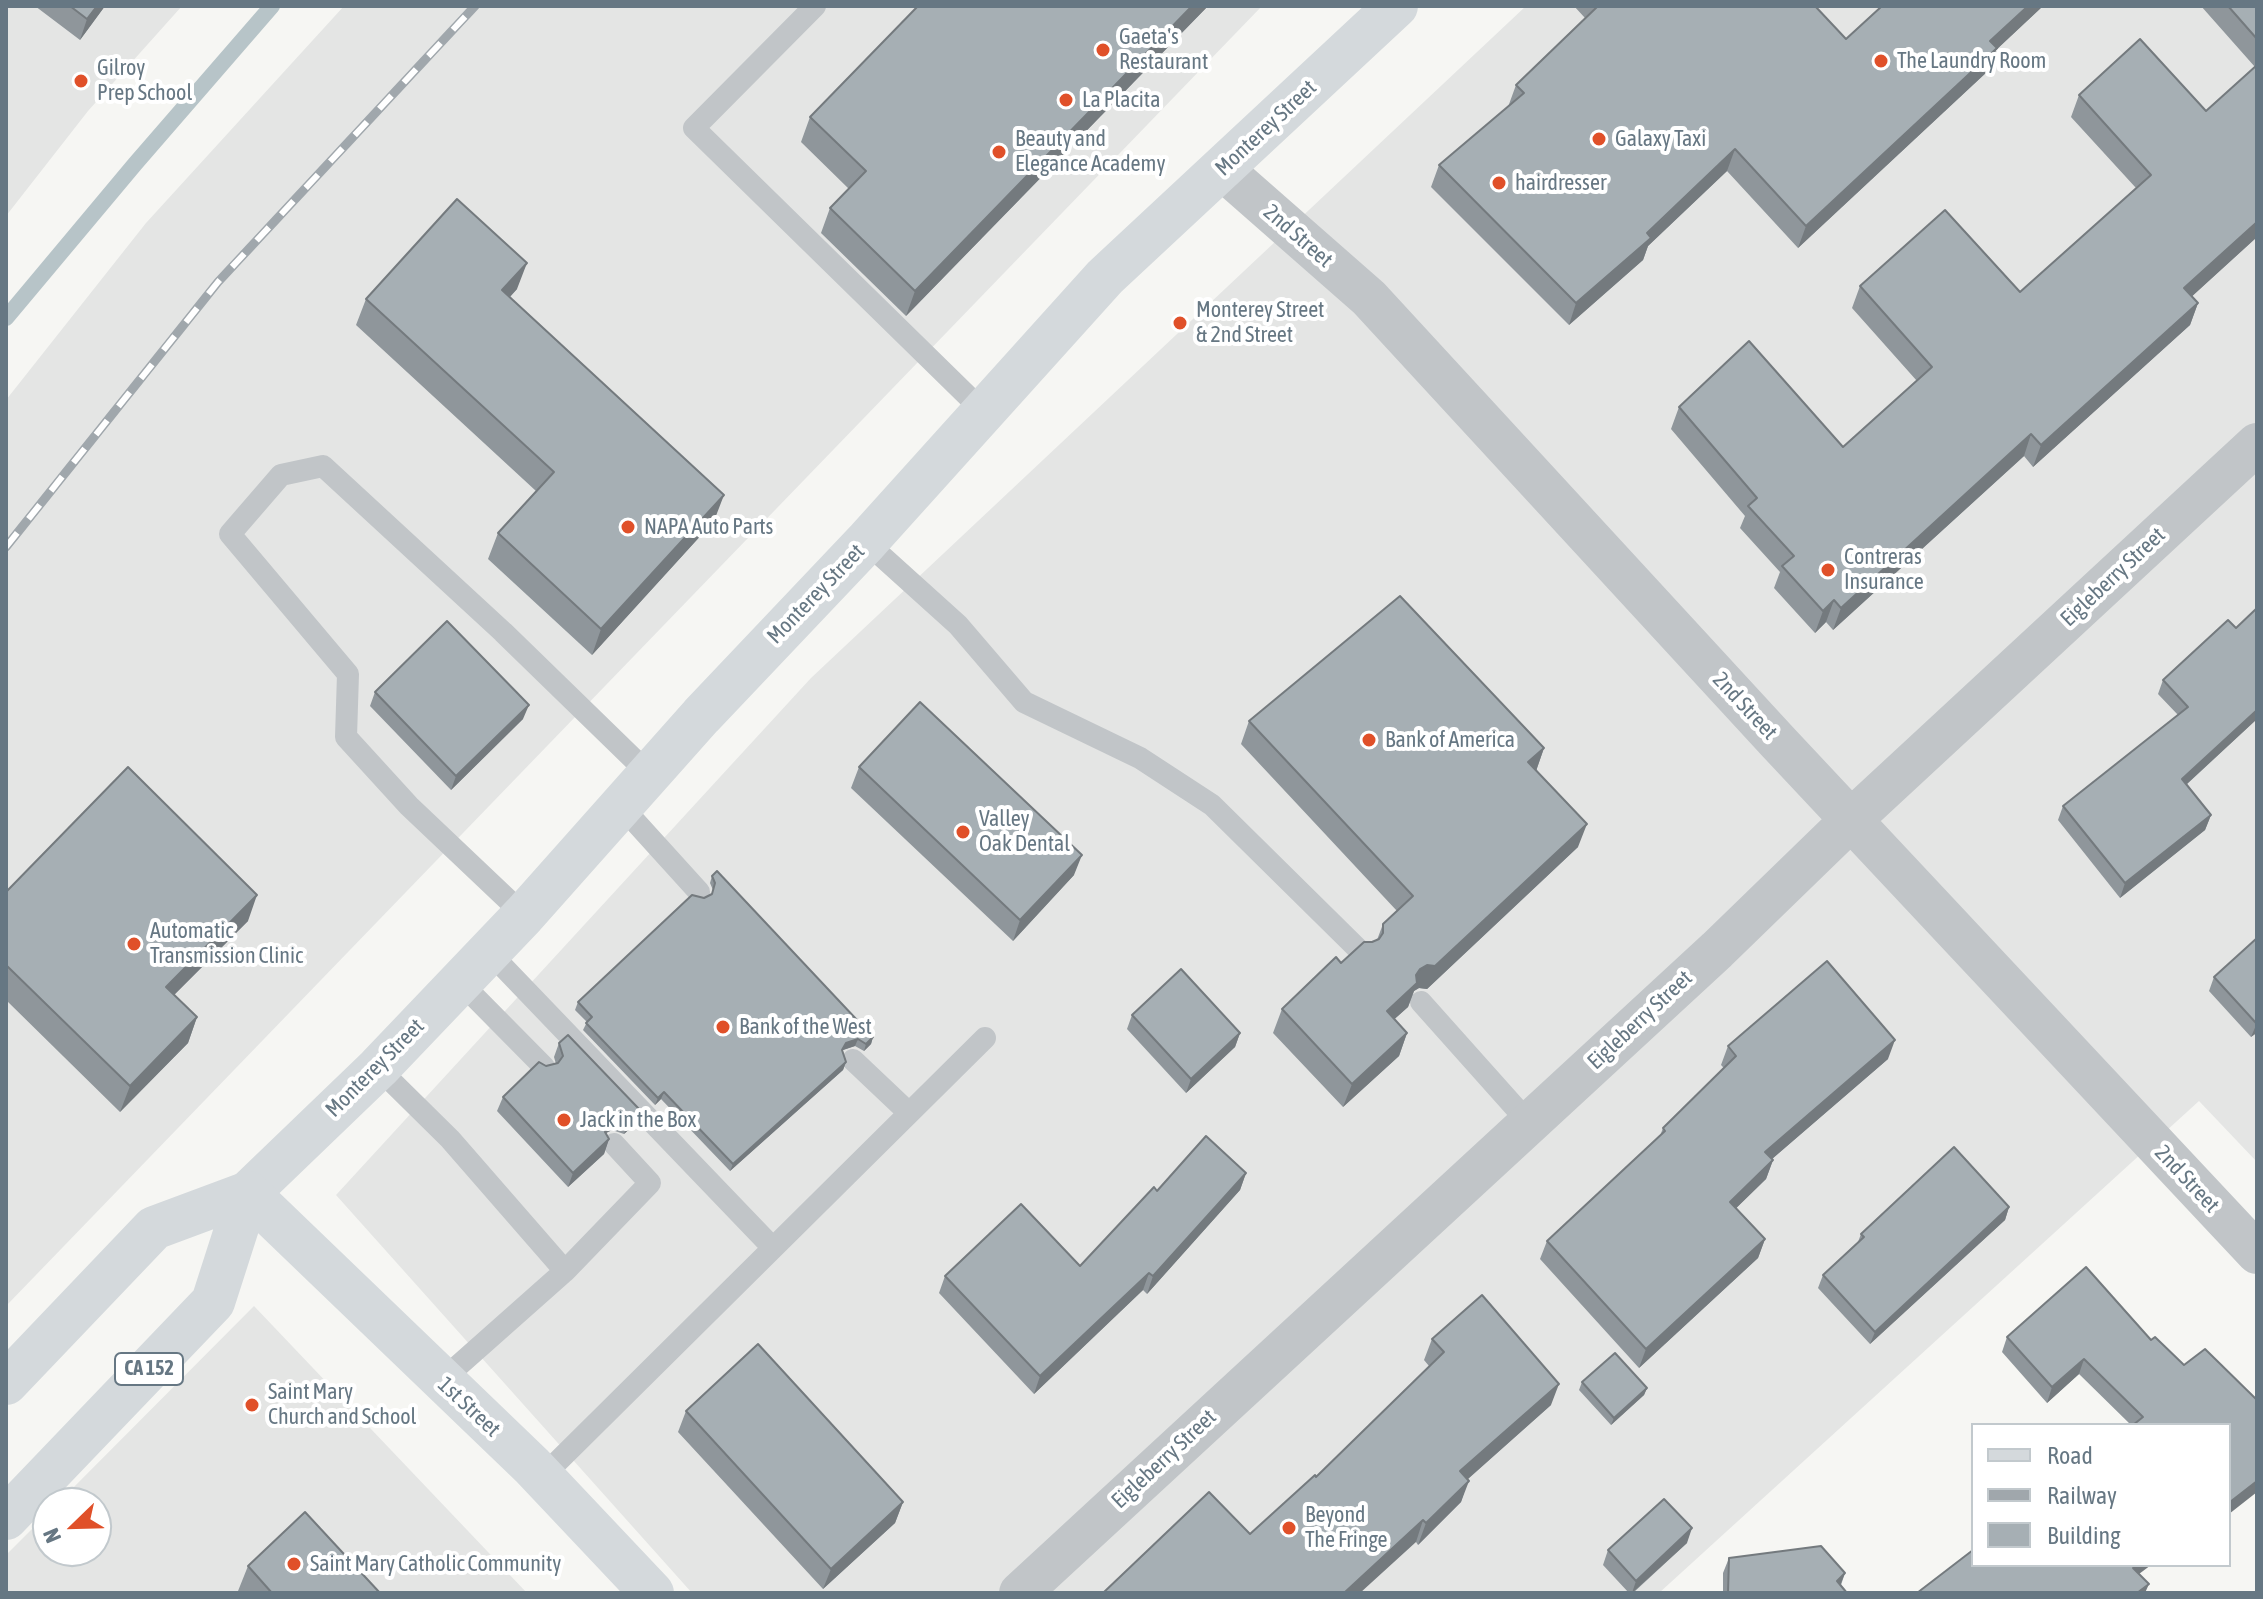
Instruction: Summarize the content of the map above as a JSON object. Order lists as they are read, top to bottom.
{
  "streets": {
    "main road": ["Monterey Street", "CA 152", "1st Street"],
    "street": ["2nd Street", "Eigleberry Street"]
  },
  "crossings": [
    ["Monterey Street", "2nd Street"],
    ["Monterey Street", "1st Street"],
    ["2nd Street", "Eigleberry Street"]
  ],
  "places": [
    "Gaeta's Restaurant",
    "The Laundry Room",
    "Gilroy Prep School",
    "La Placita",
    "Galaxy Taxi",
    "Beauty and Elegance Academy",
    "hairdresser",
    "Monterey Street & 2nd Street",
    "NAPA Auto Parts",
    "Contreras Insurance",
    "Bank of America",
    "Valley Oak Dental",
    "Automatic Transmission Clinic",
    "Bank of the West",
    "Jack in the Box",
    "Saint Mary Church and School",
    "Beyond The Fringe",
    "Saint Mary Catholic Community"
  ],
  "legend": ["Road", "Railway", "Building"],
  "north": "bottom left"
}
